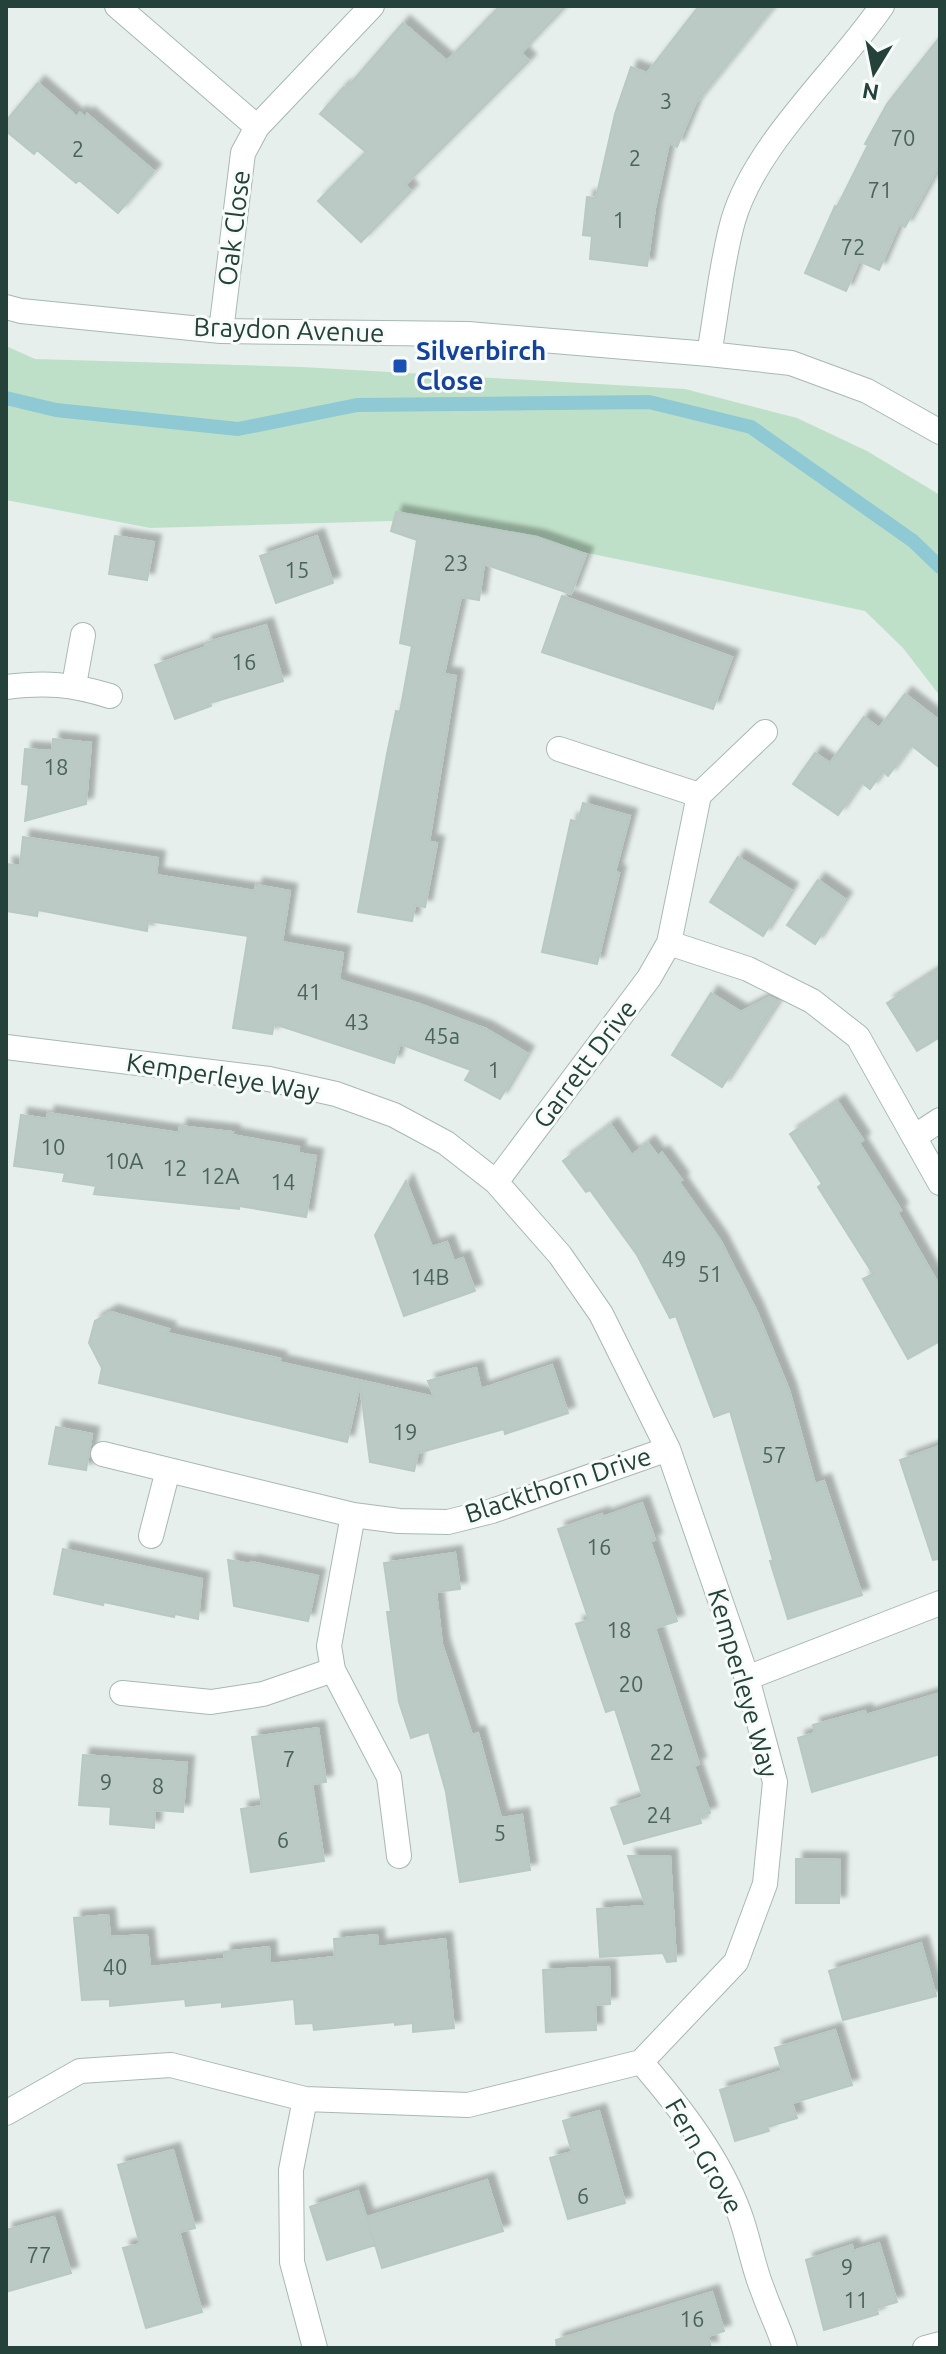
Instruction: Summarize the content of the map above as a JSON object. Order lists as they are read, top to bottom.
{
  "streets": {
    "street": [
      "Oak Close",
      "Braydon Avenue",
      "Garrett Drive",
      "Kemperleye Way",
      "Blackthorn Drive",
      "Fern Grove"
    ]
  },
  "crossings": [
    ["Oak Close", "Braydon Avenue"],
    ["Garrett Drive", "Kemperleye Way"],
    ["Kemperleye Way", "Blackthorn Drive"],
    ["Kemperleye Way", "Fern Grove"]
  ],
  "places": {
    "transit": ["Silverbirch Close"]
  },
  "house_numbers": [
    "3",
    "70",
    "2",
    "2",
    "71",
    "1",
    "72",
    "23",
    "15",
    "16",
    "18",
    "41",
    "43",
    "45a",
    "1",
    "10",
    "10A",
    "12",
    "12A",
    "14",
    "49",
    "51",
    "14B",
    "19",
    "57",
    "16",
    "18",
    "20",
    "22",
    "7",
    "9",
    "8",
    "24",
    "5",
    "6",
    "40",
    "6",
    "77",
    "9",
    "11",
    "16"
  ],
  "north": "bottom"
}
